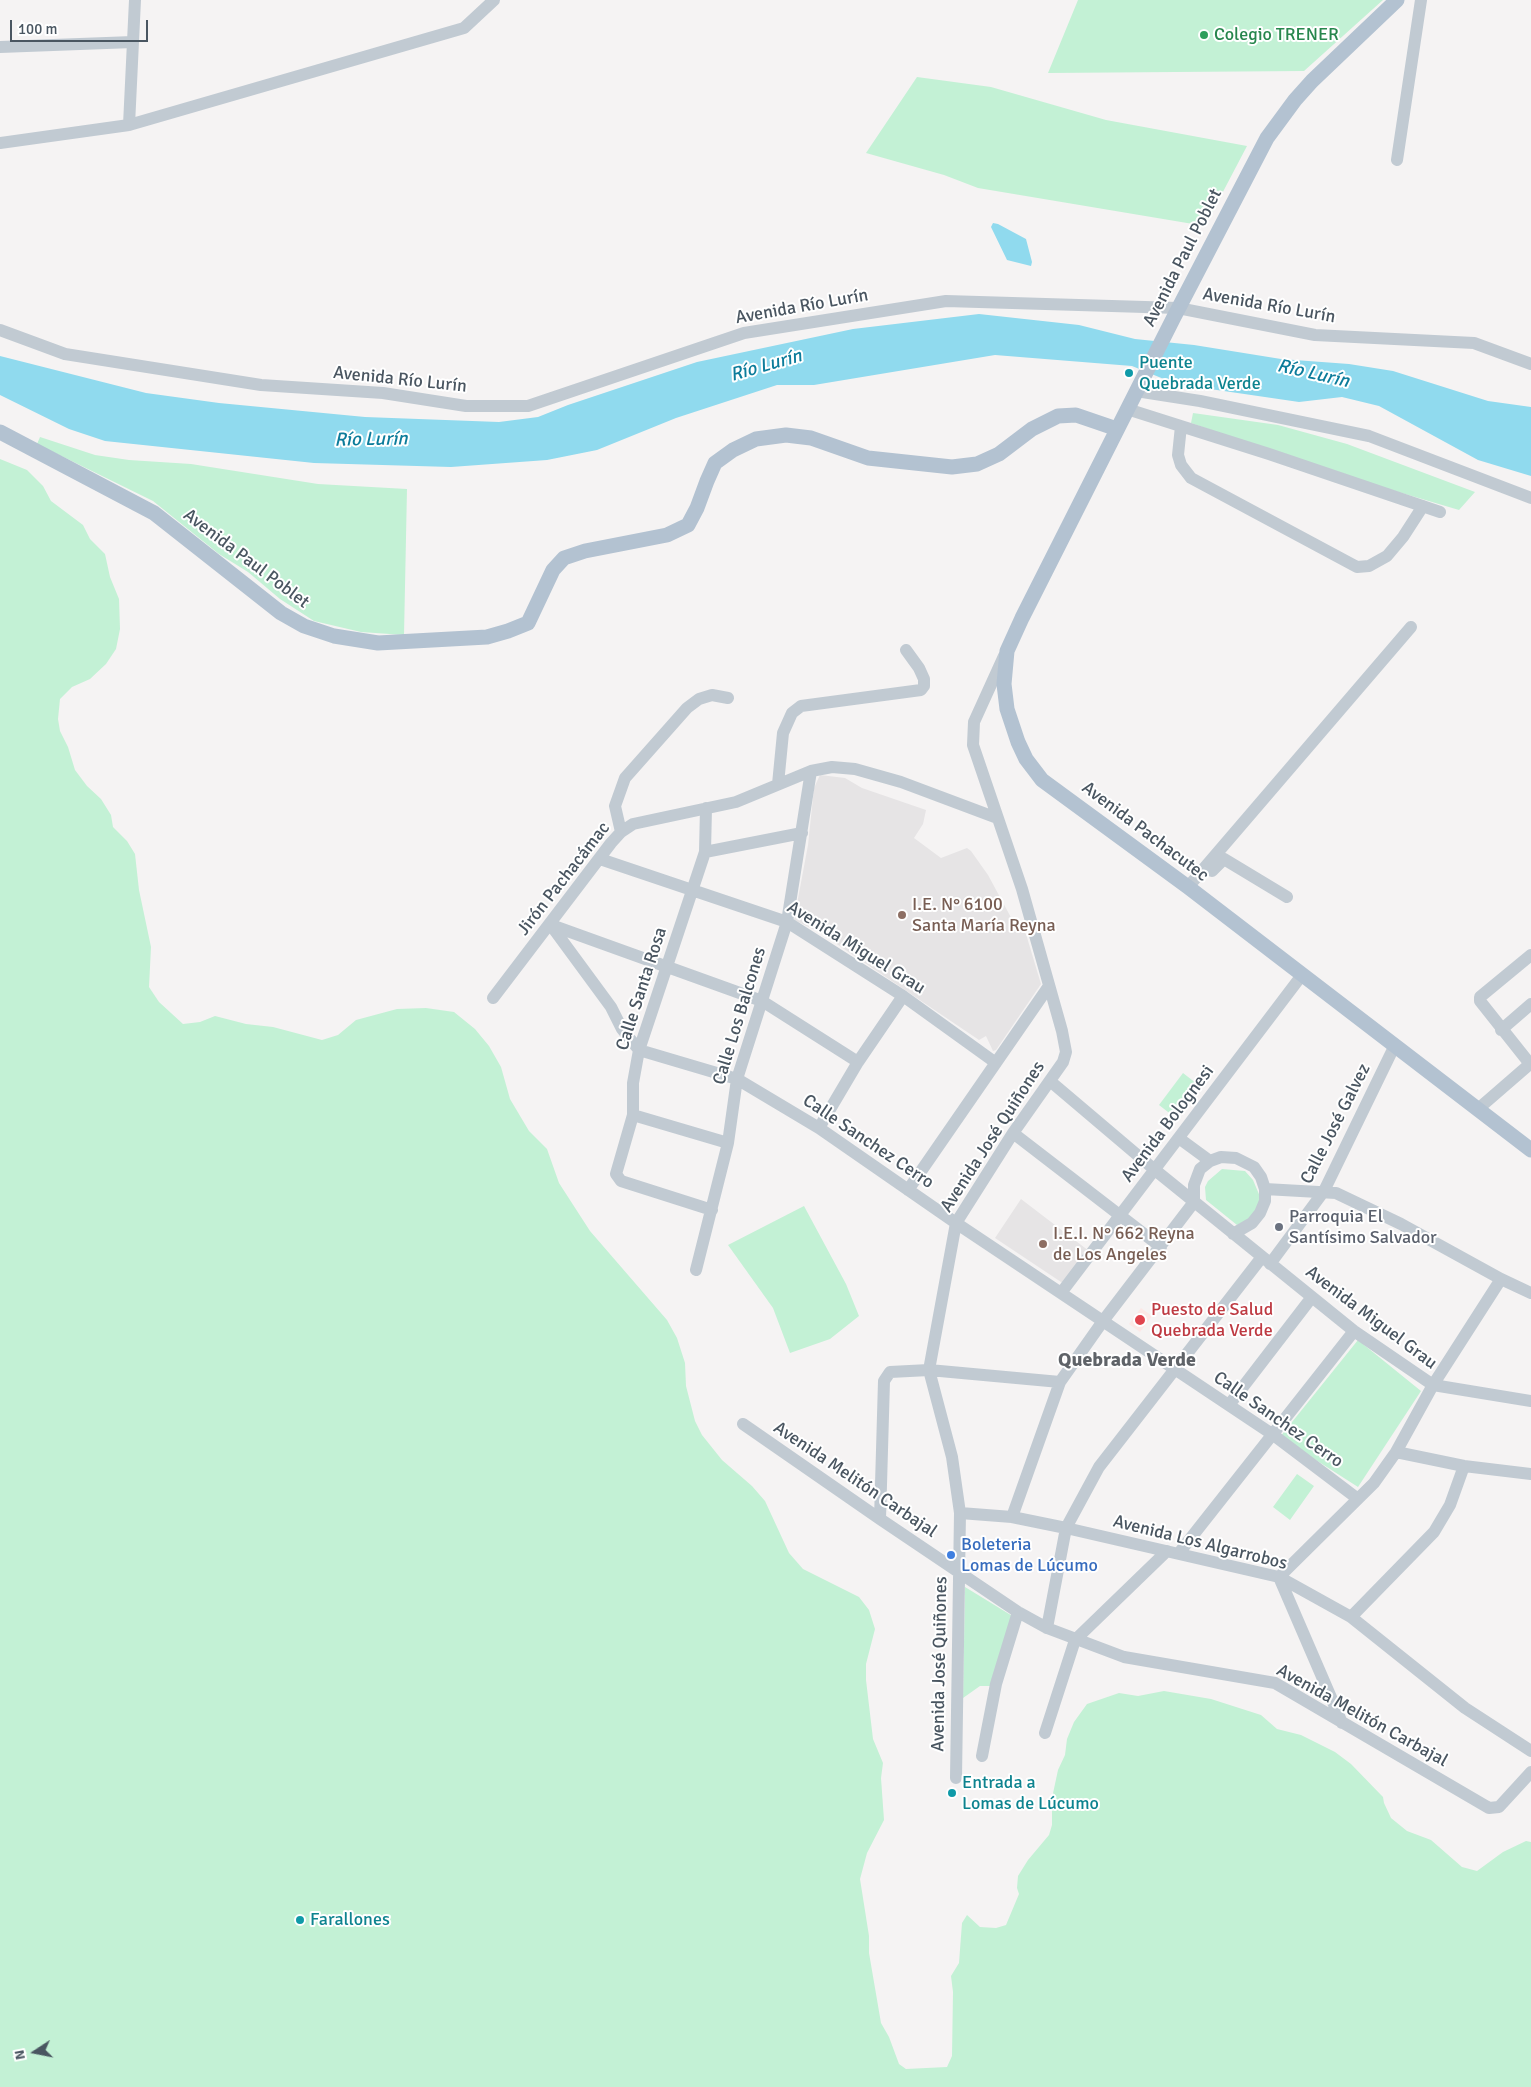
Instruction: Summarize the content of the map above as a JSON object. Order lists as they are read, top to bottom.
{
  "streets": {
    "main road": ["Avenida Paul Poblet", "Avenida Pachacutec"],
    "street": [
      "Avenida Río Lurín",
      "Jirón Pachacámac",
      "Avenida Miguel Grau",
      "Calle Santa Rosa",
      "Calle Los Balcones",
      "Avenida Bolognesi",
      "Calle José Galvez",
      "Avenida José Quiñones",
      "Calle Sanchez Cerro",
      "Avenida Melitón Carbajal",
      "Avenida Los Algarrobos"
    ]
  },
  "crossings": [
    ["Avenida Paul Poblet", "Avenida Río Lurín"],
    ["Avenida Paul Poblet", "Avenida Pachacutec"],
    ["Avenida Pachacutec", "Avenida Bolognesi"],
    ["Avenida Pachacutec", "Calle José Galvez"],
    ["Avenida Pachacutec", "Avenida José Quiñones"],
    ["Jirón Pachacámac", "Avenida Miguel Grau"],
    ["Jirón Pachacámac", "Calle Santa Rosa"],
    ["Jirón Pachacámac", "Calle Los Balcones"],
    ["Jirón Pachacámac", "Avenida José Quiñones"],
    ["Avenida Miguel Grau", "Calle Santa Rosa"],
    ["Avenida Miguel Grau", "Calle Los Balcones"],
    ["Avenida Miguel Grau", "Avenida Bolognesi"],
    ["Avenida Miguel Grau", "Calle José Galvez"],
    ["Avenida Miguel Grau", "Avenida José Quiñones"],
    ["Calle Santa Rosa", "Calle Los Balcones"],
    ["Calle Santa Rosa", "Calle Sanchez Cerro"],
    ["Calle Los Balcones", "Calle Sanchez Cerro"],
    ["Avenida Bolognesi", "Calle Sanchez Cerro"],
    ["Calle José Galvez", "Calle Sanchez Cerro"],
    ["Calle José Galvez", "Avenida Melitón Carbajal"],
    ["Calle José Galvez", "Avenida Los Algarrobos"],
    ["Avenida José Quiñones", "Calle Sanchez Cerro"],
    ["Avenida José Quiñones", "Avenida Melitón Carbajal"],
    ["Avenida José Quiñones", "Avenida Los Algarrobos"]
  ],
  "districts": ["Quebrada Verde"],
  "water": ["Río Lurín"],
  "places": [
    "Colegio TRENER",
    "Puente Quebrada Verde",
    "I.E. N° 6100 Santa María Reyna",
    "Parroquia El Santísimo Salvador",
    "I.E.I. N° 662 Reyna de Los Angeles",
    "Puesto de Salud Quebrada Verde",
    "Boleteria Lomas de Lúcumo",
    "Entrada a Lomas de Lúcumo",
    "Farallones"
  ],
  "scale_bar": "100 m",
  "north": "left"
}
